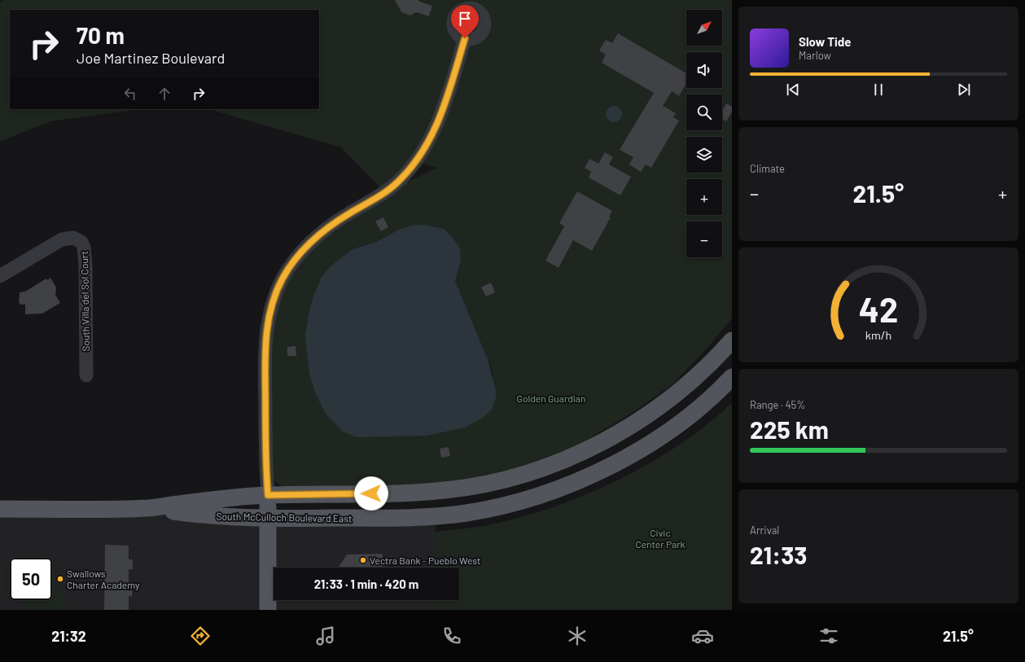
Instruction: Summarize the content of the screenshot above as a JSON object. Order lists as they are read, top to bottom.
{
  "streets": {
    "main road": ["South McCulloch Boulevard East"],
    "street": ["South Villa del Sol Court"]
  },
  "parks": ["Golden Guardian", "Civic Center Park"],
  "places": ["Vectra Bank - Pueblo West", "Swallows Charter Academy"],
  "north": "top right",
  "page": {
    "map_buttons": ["+", "−"],
    "turn": ["70 m", "Joe Martinez Boulevard"],
    "song": ["Slow Tide", "Marlow"],
    "tile": [
      "Climate",
      ["Range · 45%", "225 km"],
      ["Arrival", "21:33"]
    ],
    "heat": ["−", "21.5°", "+"],
    "limit": "50",
    "trip": "21:33 · 1 min · 420 m",
    "tabs": ["21:32", "21.5°"],
    "gauge": ["42", "km/h"]
  }
}
